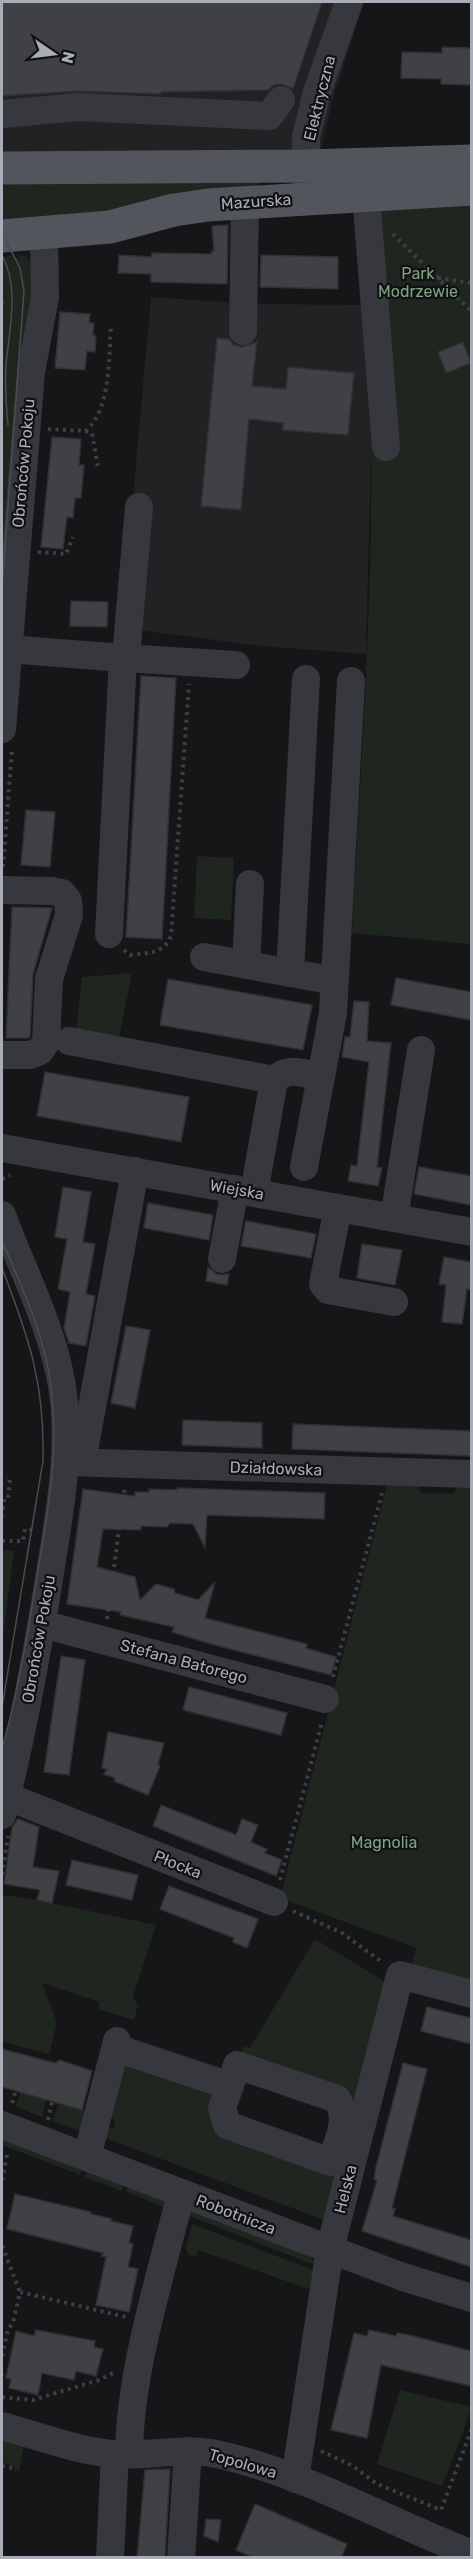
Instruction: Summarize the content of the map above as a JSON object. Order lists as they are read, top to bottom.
{
  "streets": {
    "main road": ["Mazurska"],
    "street": [
      "Elektryczna",
      "Obrońców Pokoju",
      "Wiejska",
      "Działdowska",
      "Stefana Batorego",
      "Płocka",
      "Helska",
      "Robotnicza",
      "Topolowa"
    ]
  },
  "crossings": [
    ["Elektryczna", "Mazurska"],
    ["Mazurska", "Obrońców Pokoju"],
    ["Obrońców Pokoju", "Wiejska"],
    ["Obrońców Pokoju", "Działdowska"],
    ["Obrońców Pokoju", "Stefana Batorego"],
    ["Obrońców Pokoju", "Płocka"],
    ["Helska", "Robotnicza"],
    ["Helska", "Topolowa"]
  ],
  "parks": ["Park Modrzewie", "Magnolia"],
  "north": "right"
}
